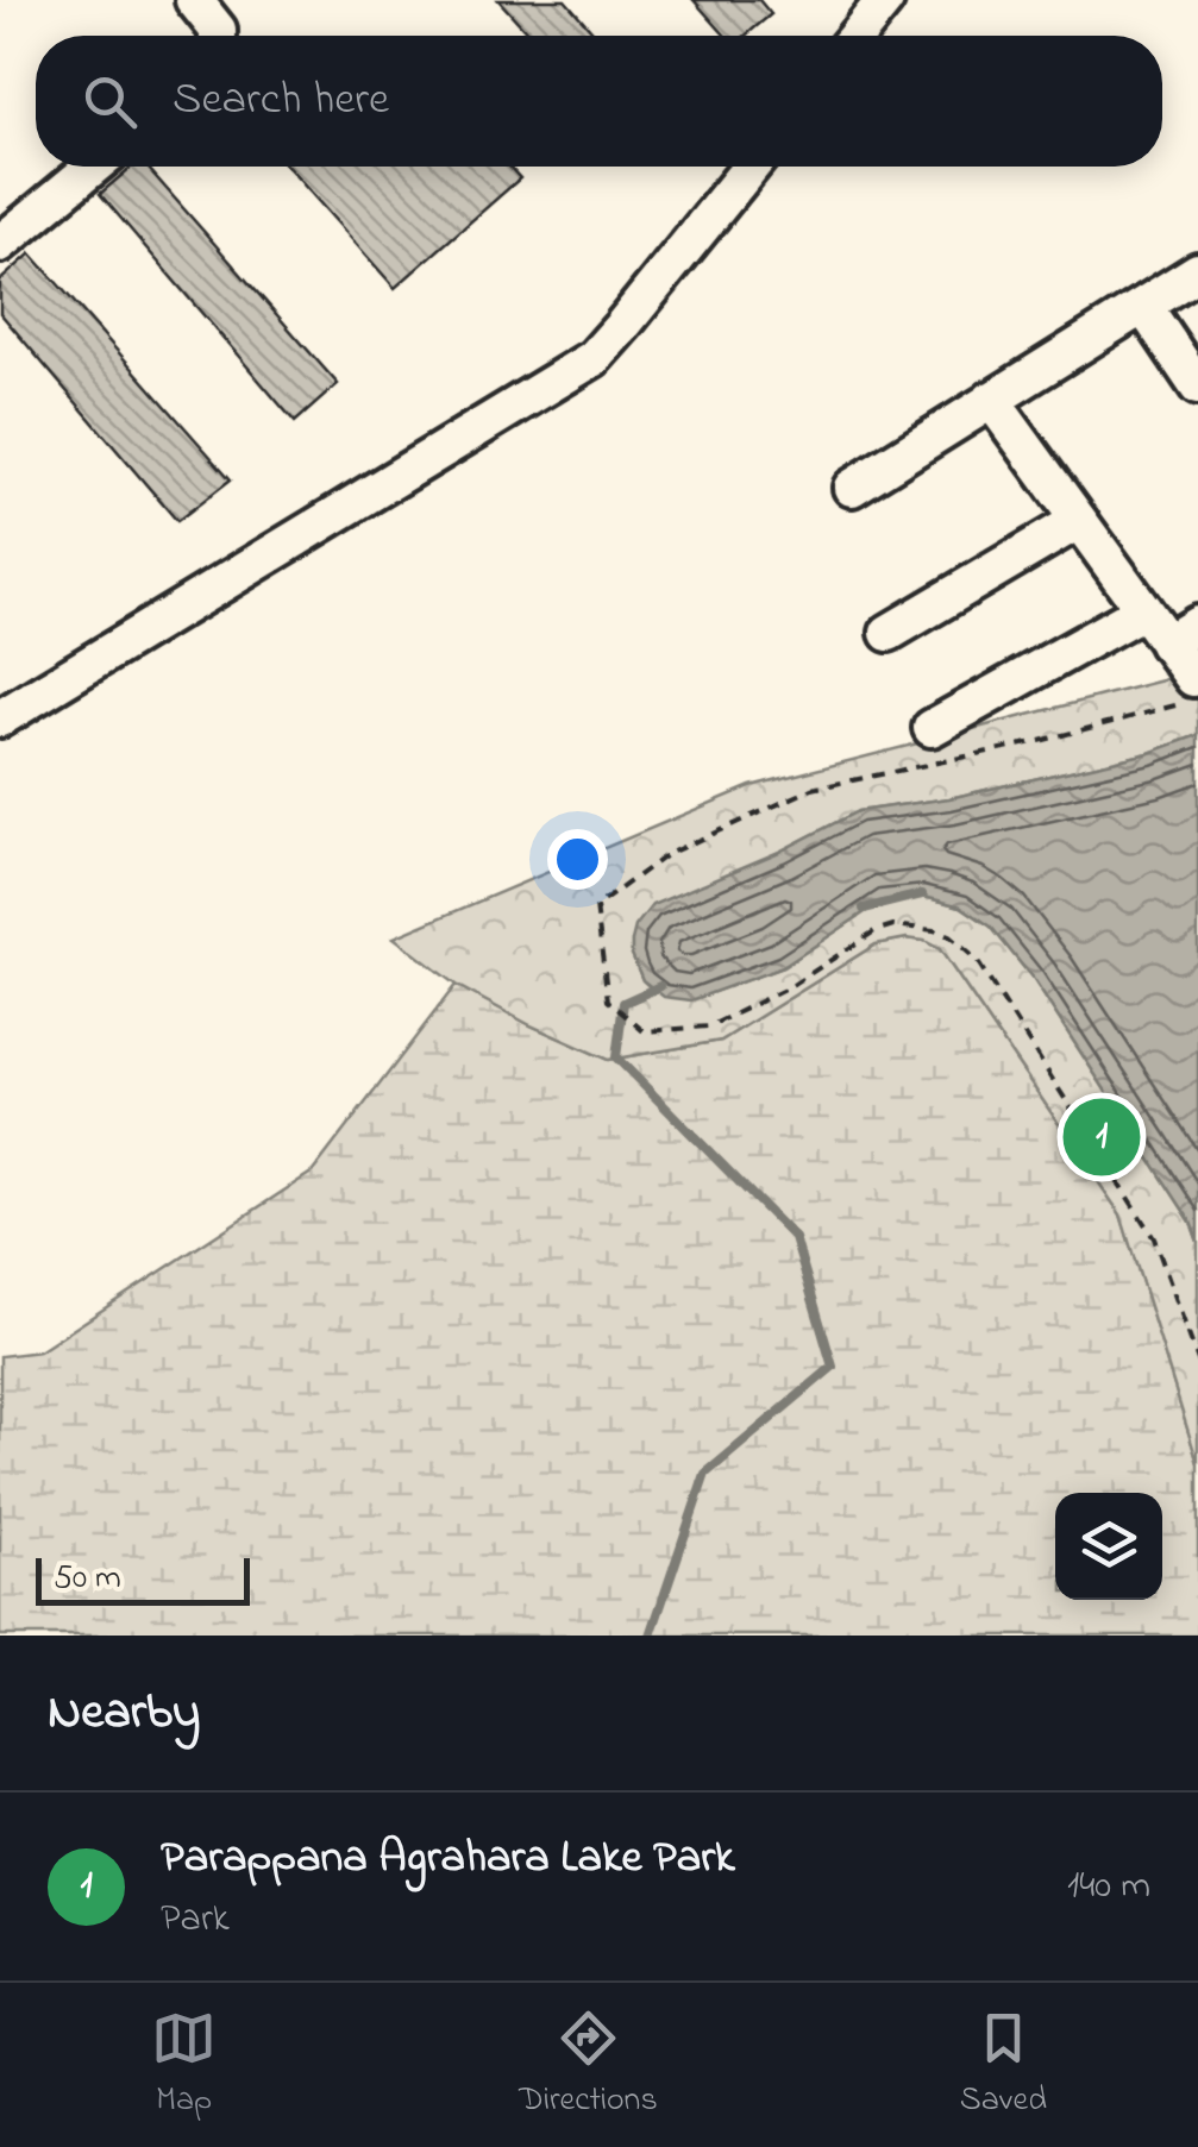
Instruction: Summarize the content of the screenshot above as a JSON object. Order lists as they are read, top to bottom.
{
  "scale_bar": "50 m",
  "page": {
    "search": "Search here",
    "pins": "1",
    "scale": "50 m",
    "heading": "Nearby",
    "list": [
      {
        "mark": "1",
        "name": "Parappana Agrahara Lake Park",
        "note": "Park",
        "value": "140 m"
      }
    ],
    "nav": ["Map", "Directions", "Saved"]
  }
}
